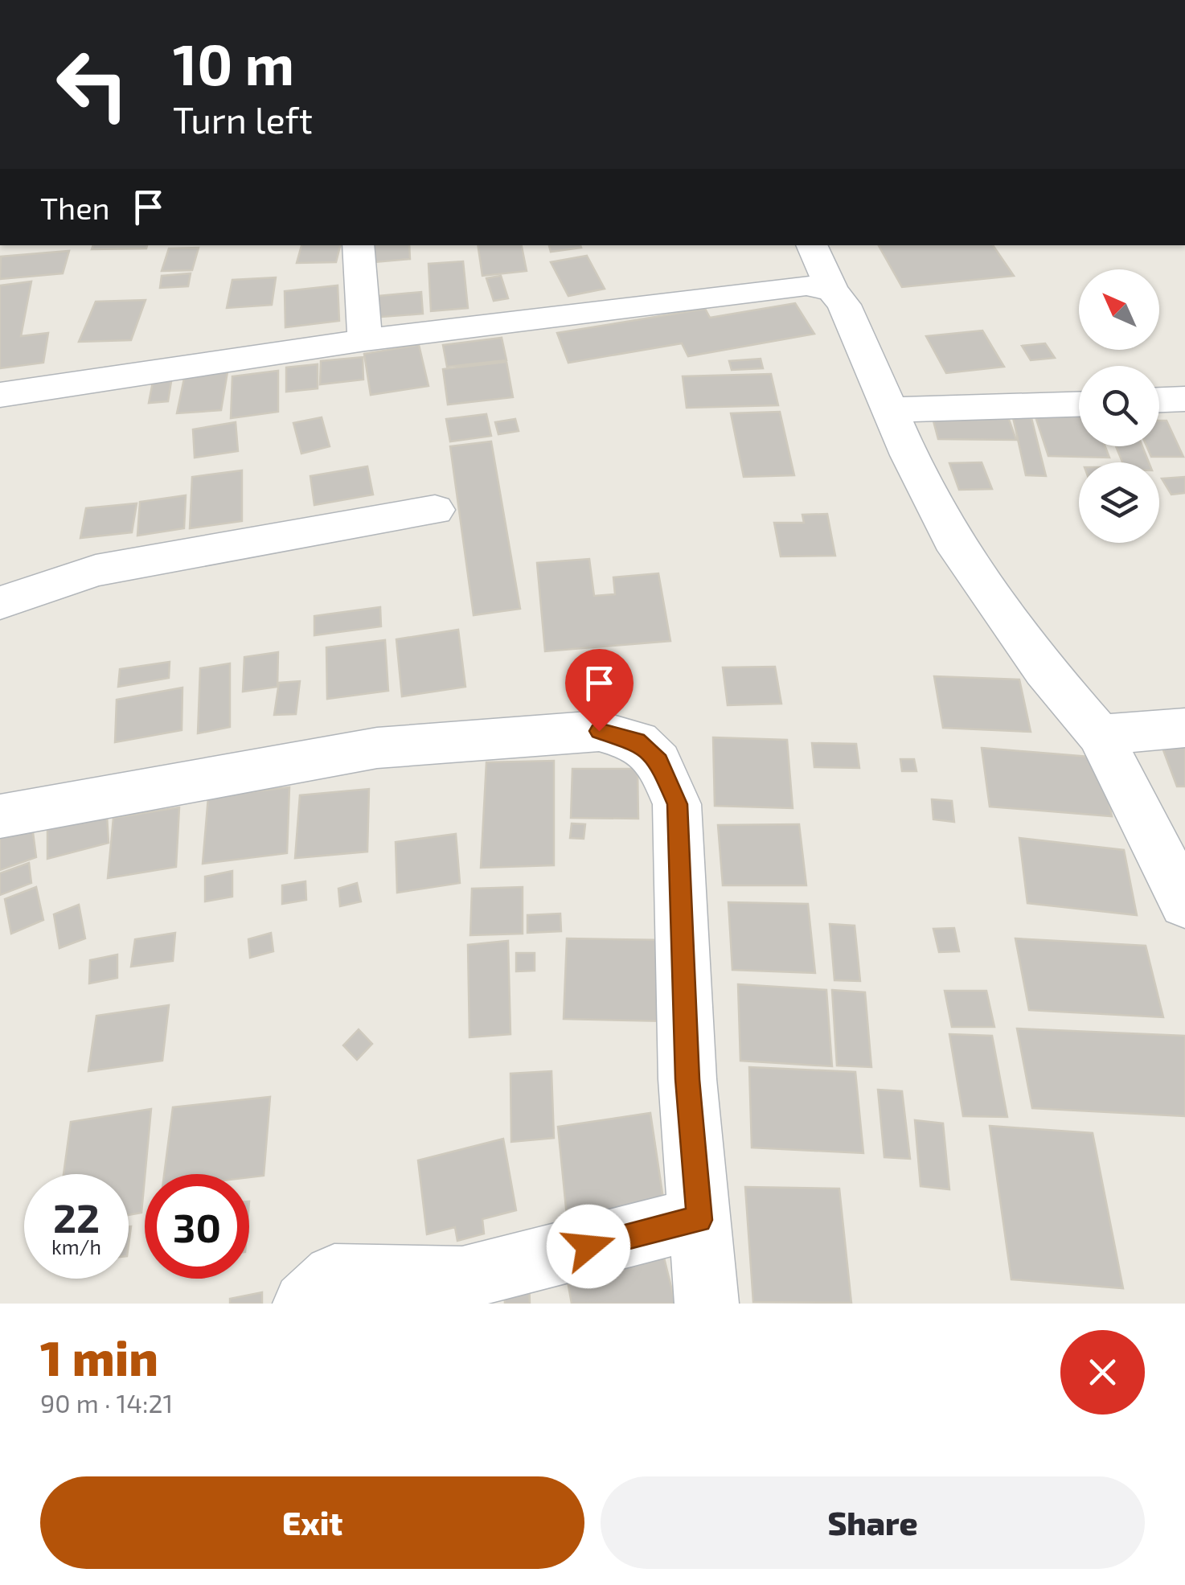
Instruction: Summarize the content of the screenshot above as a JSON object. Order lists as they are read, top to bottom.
{
  "north": "top left",
  "page": {
    "turn": ["10 m", "Turn left"],
    "then": "Then",
    "speed": "22 km/h",
    "limit": "30",
    "heading": ["1 min", "90 m · 14:21"],
    "buttons": ["Exit", "Share"]
  }
}
